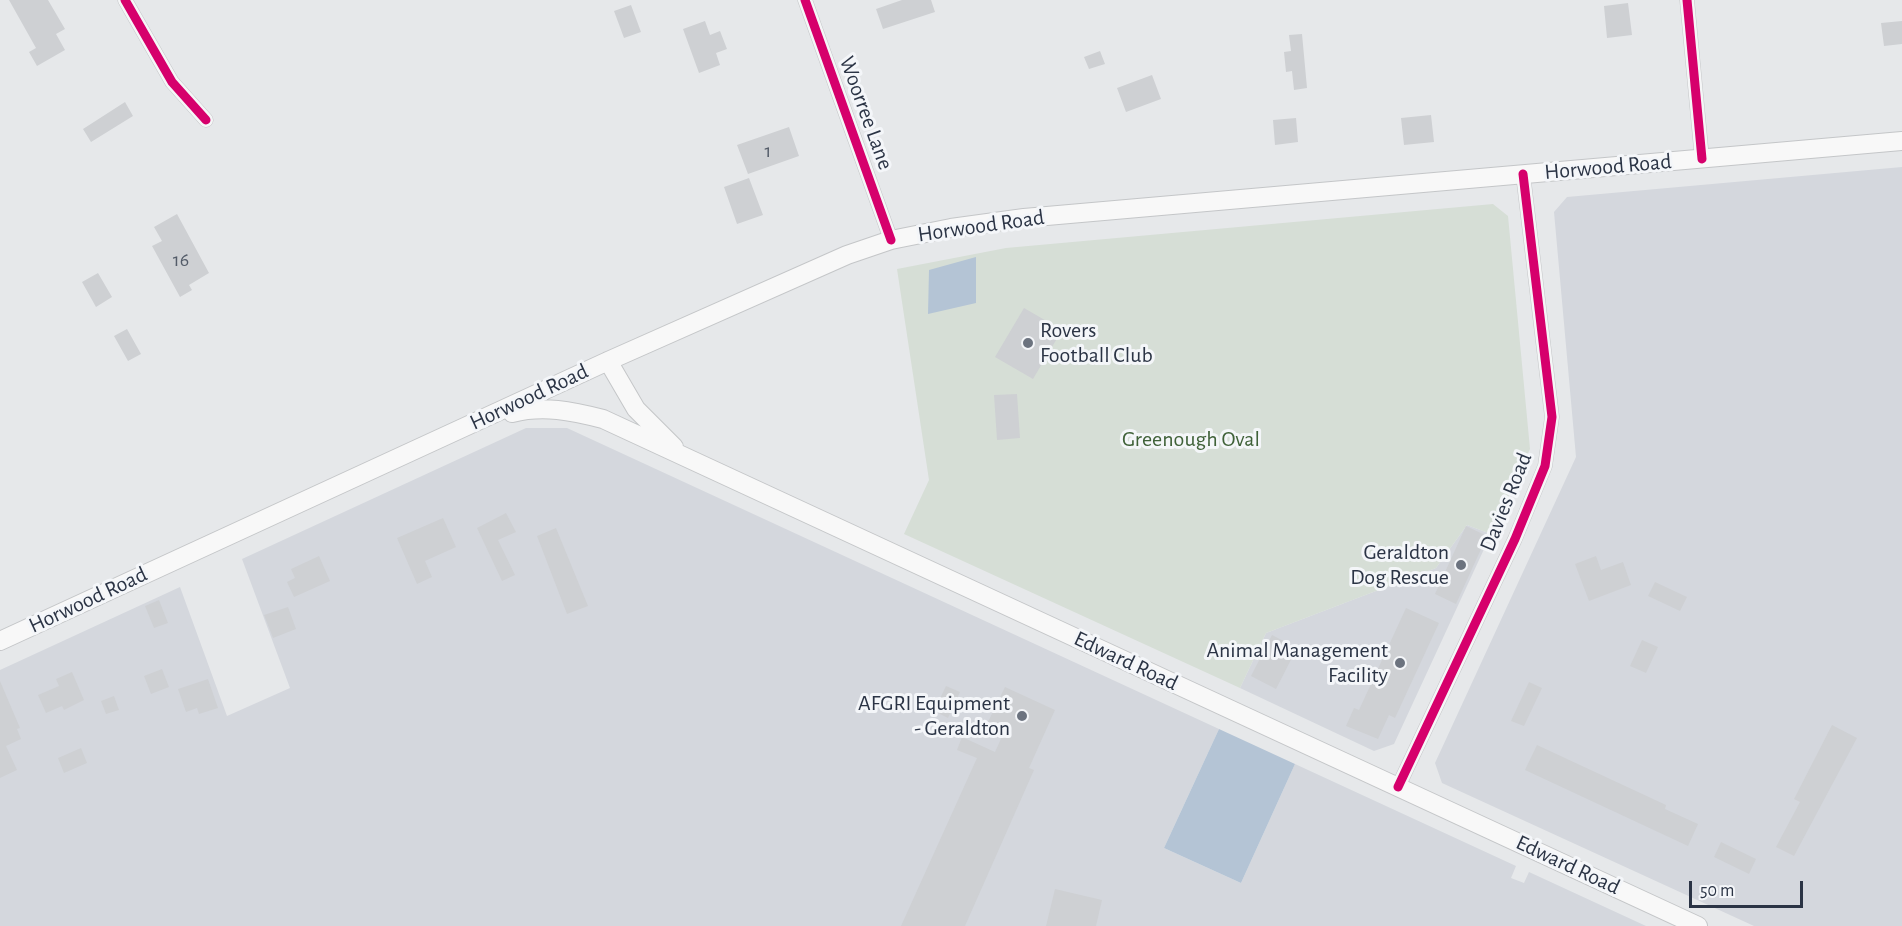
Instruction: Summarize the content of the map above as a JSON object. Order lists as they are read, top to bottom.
{
  "streets": {
    "main road": ["Horwood Road", "Edward Road"],
    "street": ["Woorree Lane", "Davies Road"]
  },
  "crossings": [
    ["Woorree Lane", "Horwood Road"],
    ["Horwood Road", "Davies Road"],
    ["Horwood Road", "Edward Road"],
    ["Davies Road", "Edward Road"]
  ],
  "parks": ["Greenough Oval"],
  "places": [
    "Rovers Football Club",
    "Geraldton Dog Rescue",
    "Animal Management Facility",
    "AFGRI Equipment - Geraldton"
  ],
  "house_numbers": ["1", "16"],
  "scale_bar": "50 m"
}
